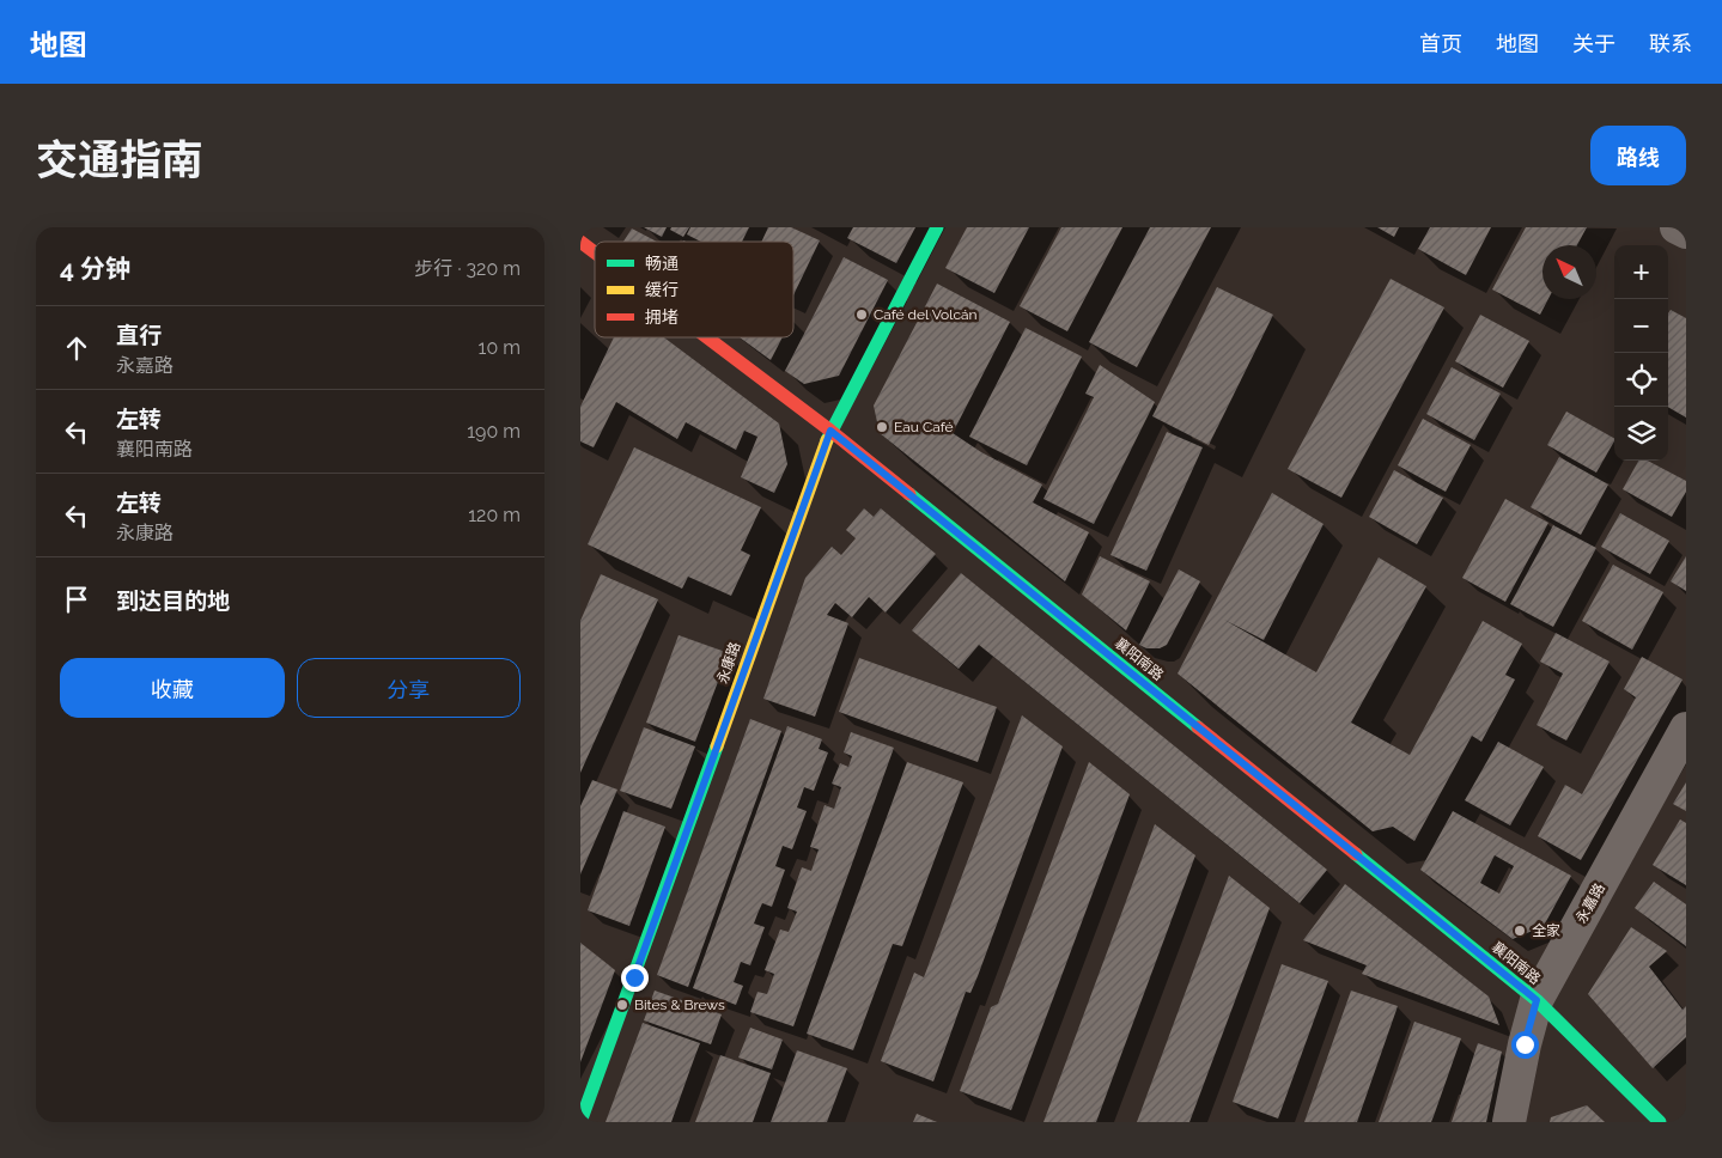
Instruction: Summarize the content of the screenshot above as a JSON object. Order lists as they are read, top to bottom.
{
  "streets": {
    "street": ["襄阳南路", "永康路", "永嘉路"]
  },
  "crossings": [
    ["襄阳南路", "永康路"],
    ["襄阳南路", "永嘉路"]
  ],
  "places": [
    "Café del Volcán",
    "Eau Café",
    "全家",
    "Bites & Brews"
  ],
  "legend": ["畅通", "缓行", "拥堵"],
  "north": "top left",
  "page": {
    "header": "地图",
    "nav": [
      "首页",
      "地图",
      "关于",
      "联系"
    ],
    "title": "交通指南",
    "buttons": [
      "路线",
      ["收藏", "分享"]
    ],
    "heading": ["4 分钟", "步行 · 320 m"],
    "map_buttons": ["+", "−"],
    "list": [
      ["直行", "永嘉路", "10 m"],
      ["左转", "襄阳南路", "190 m"],
      ["左转", "永康路", "120 m"],
      "到达目的地"
    ]
  }
}
